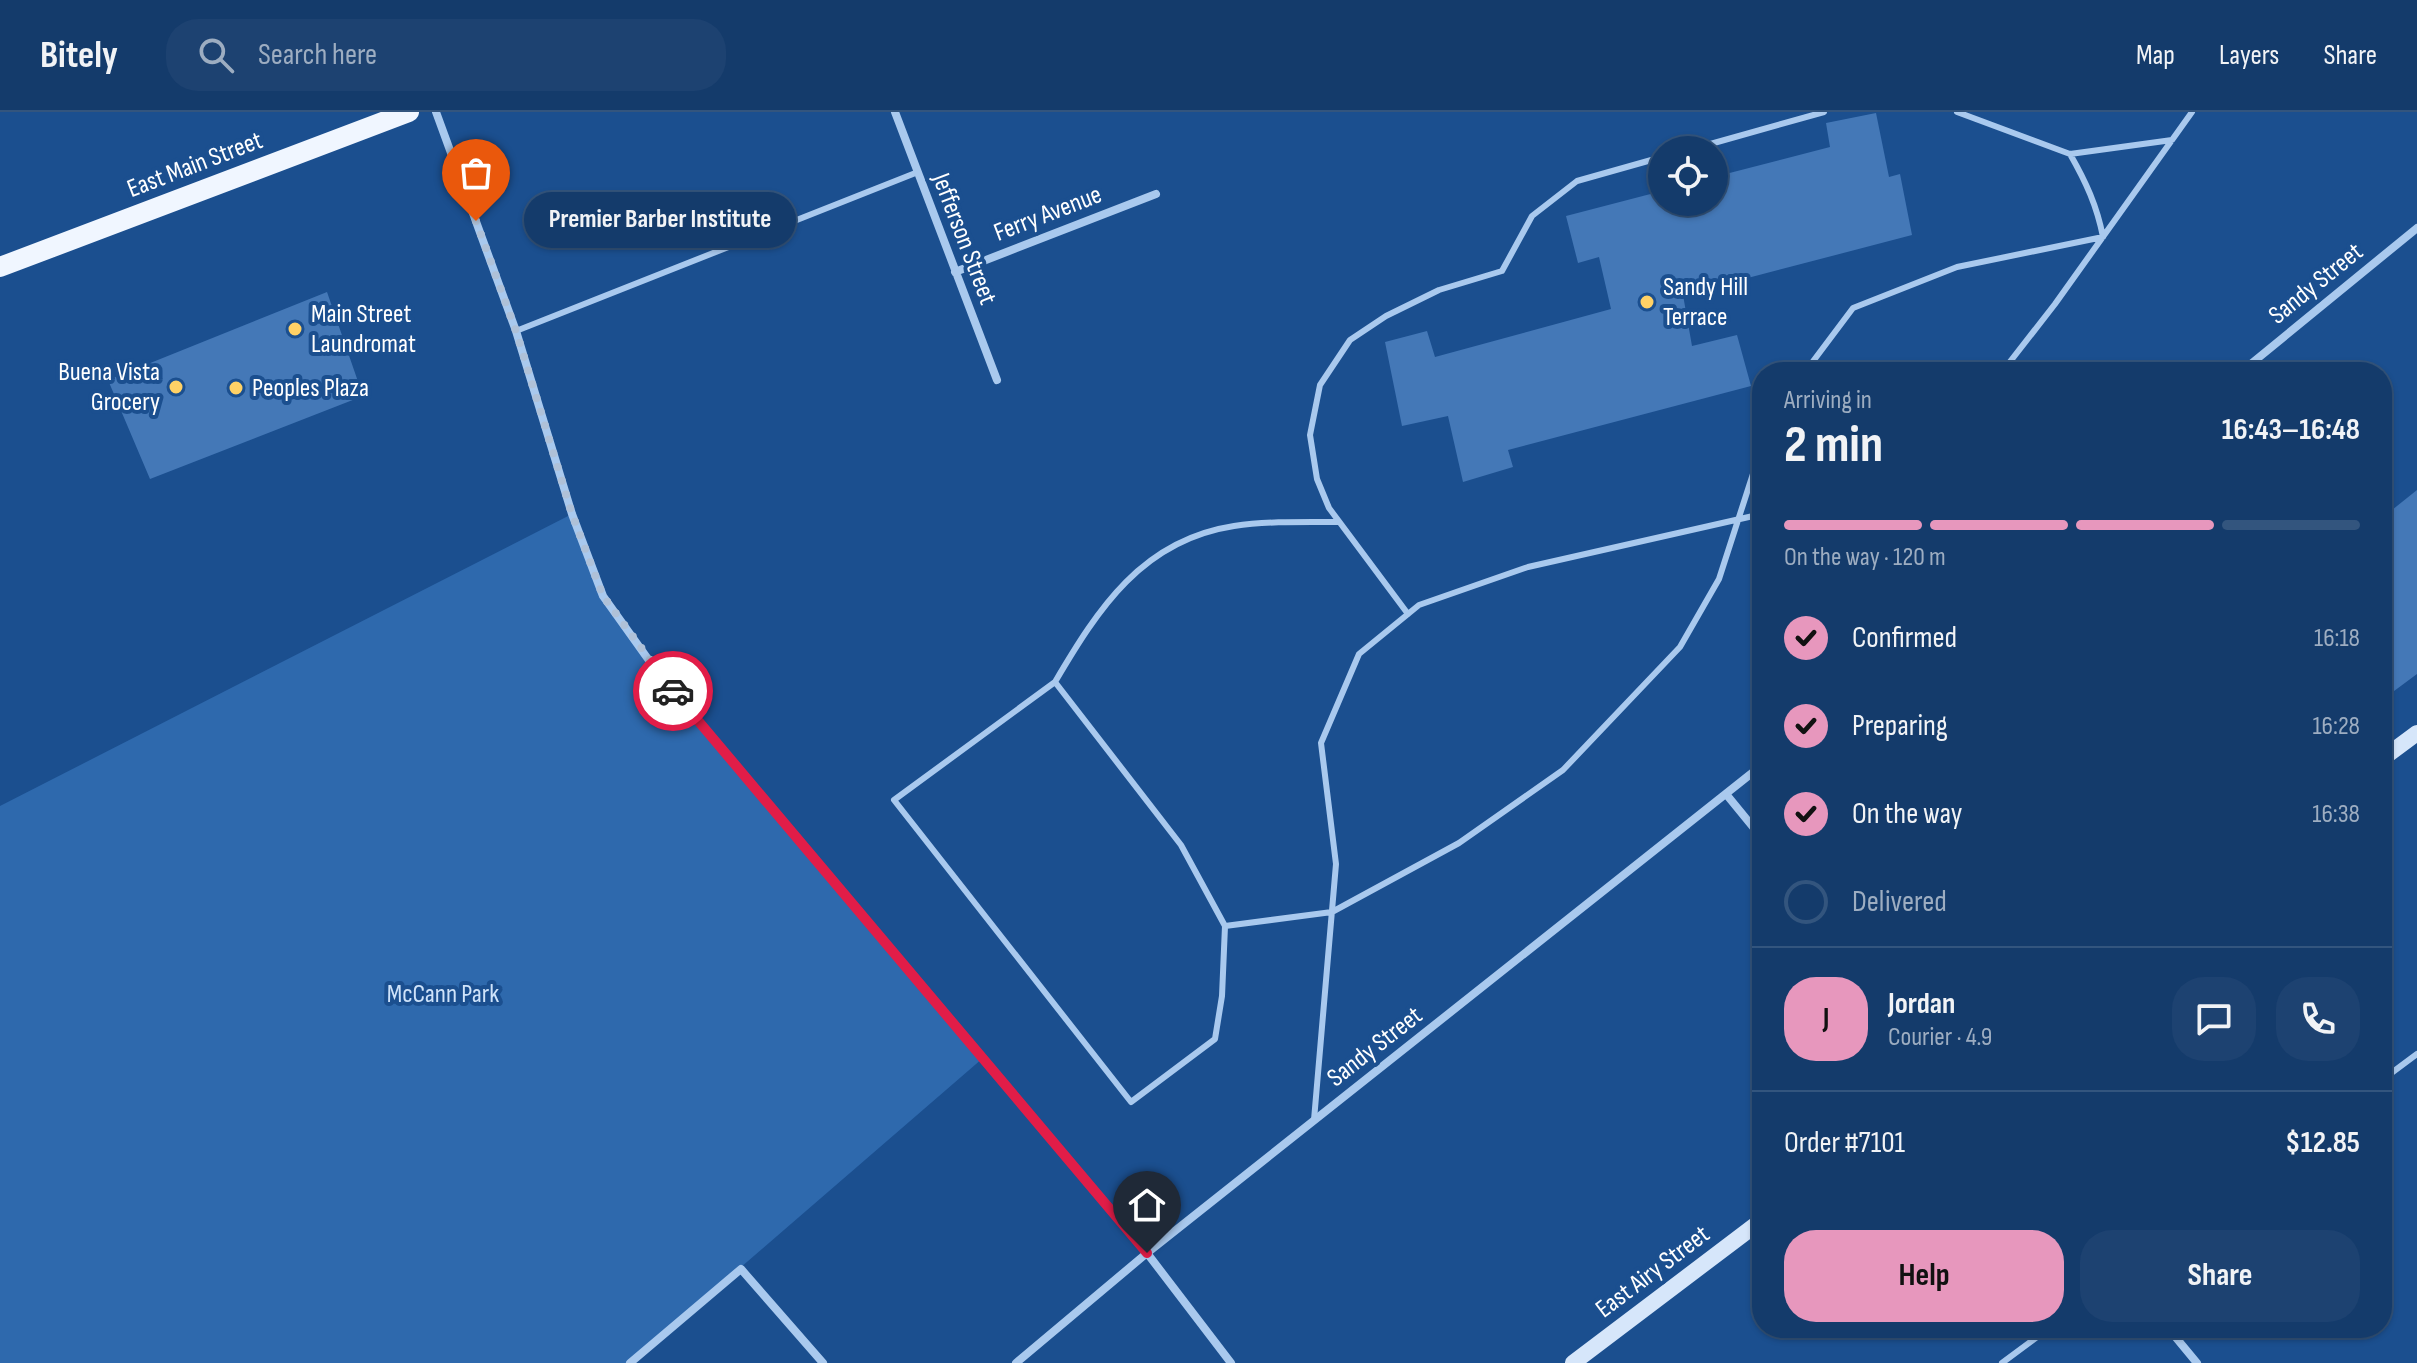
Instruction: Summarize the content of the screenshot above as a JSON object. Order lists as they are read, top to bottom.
{
  "streets": {
    "main road": ["East Main Street", "East Airy Street"],
    "street": ["Ferry Avenue", "Jefferson Street", "Sandy Street"]
  },
  "crossings": [
    ["Ferry Avenue", "Jefferson Street"]
  ],
  "parks": ["McCann Park"],
  "places": [
    "Premier Barber Institute",
    "Sandy Hill Terrace",
    "Main Street Laundromat",
    "Buena Vista Grocery",
    "Peoples Plaza"
  ],
  "page": {
    "header": "Bitely",
    "search": "Search here",
    "nav": ["Map", "Layers", "Share"],
    "bubble": "Premier Barber Institute",
    "heading": ["2 min", "Arriving in", "16:43–16:48"],
    "panel": [
      "Jordan",
      "Courier · 4.9",
      "Order #7101",
      "$12.85"
    ],
    "bar": "On the way · 120 m",
    "list": [
      ["Confirmed", "16:18"],
      ["Preparing", "16:28"],
      ["On the way", "16:38"],
      "Delivered"
    ],
    "round": "J",
    "buttons": ["Help", "Share"]
  }
}
